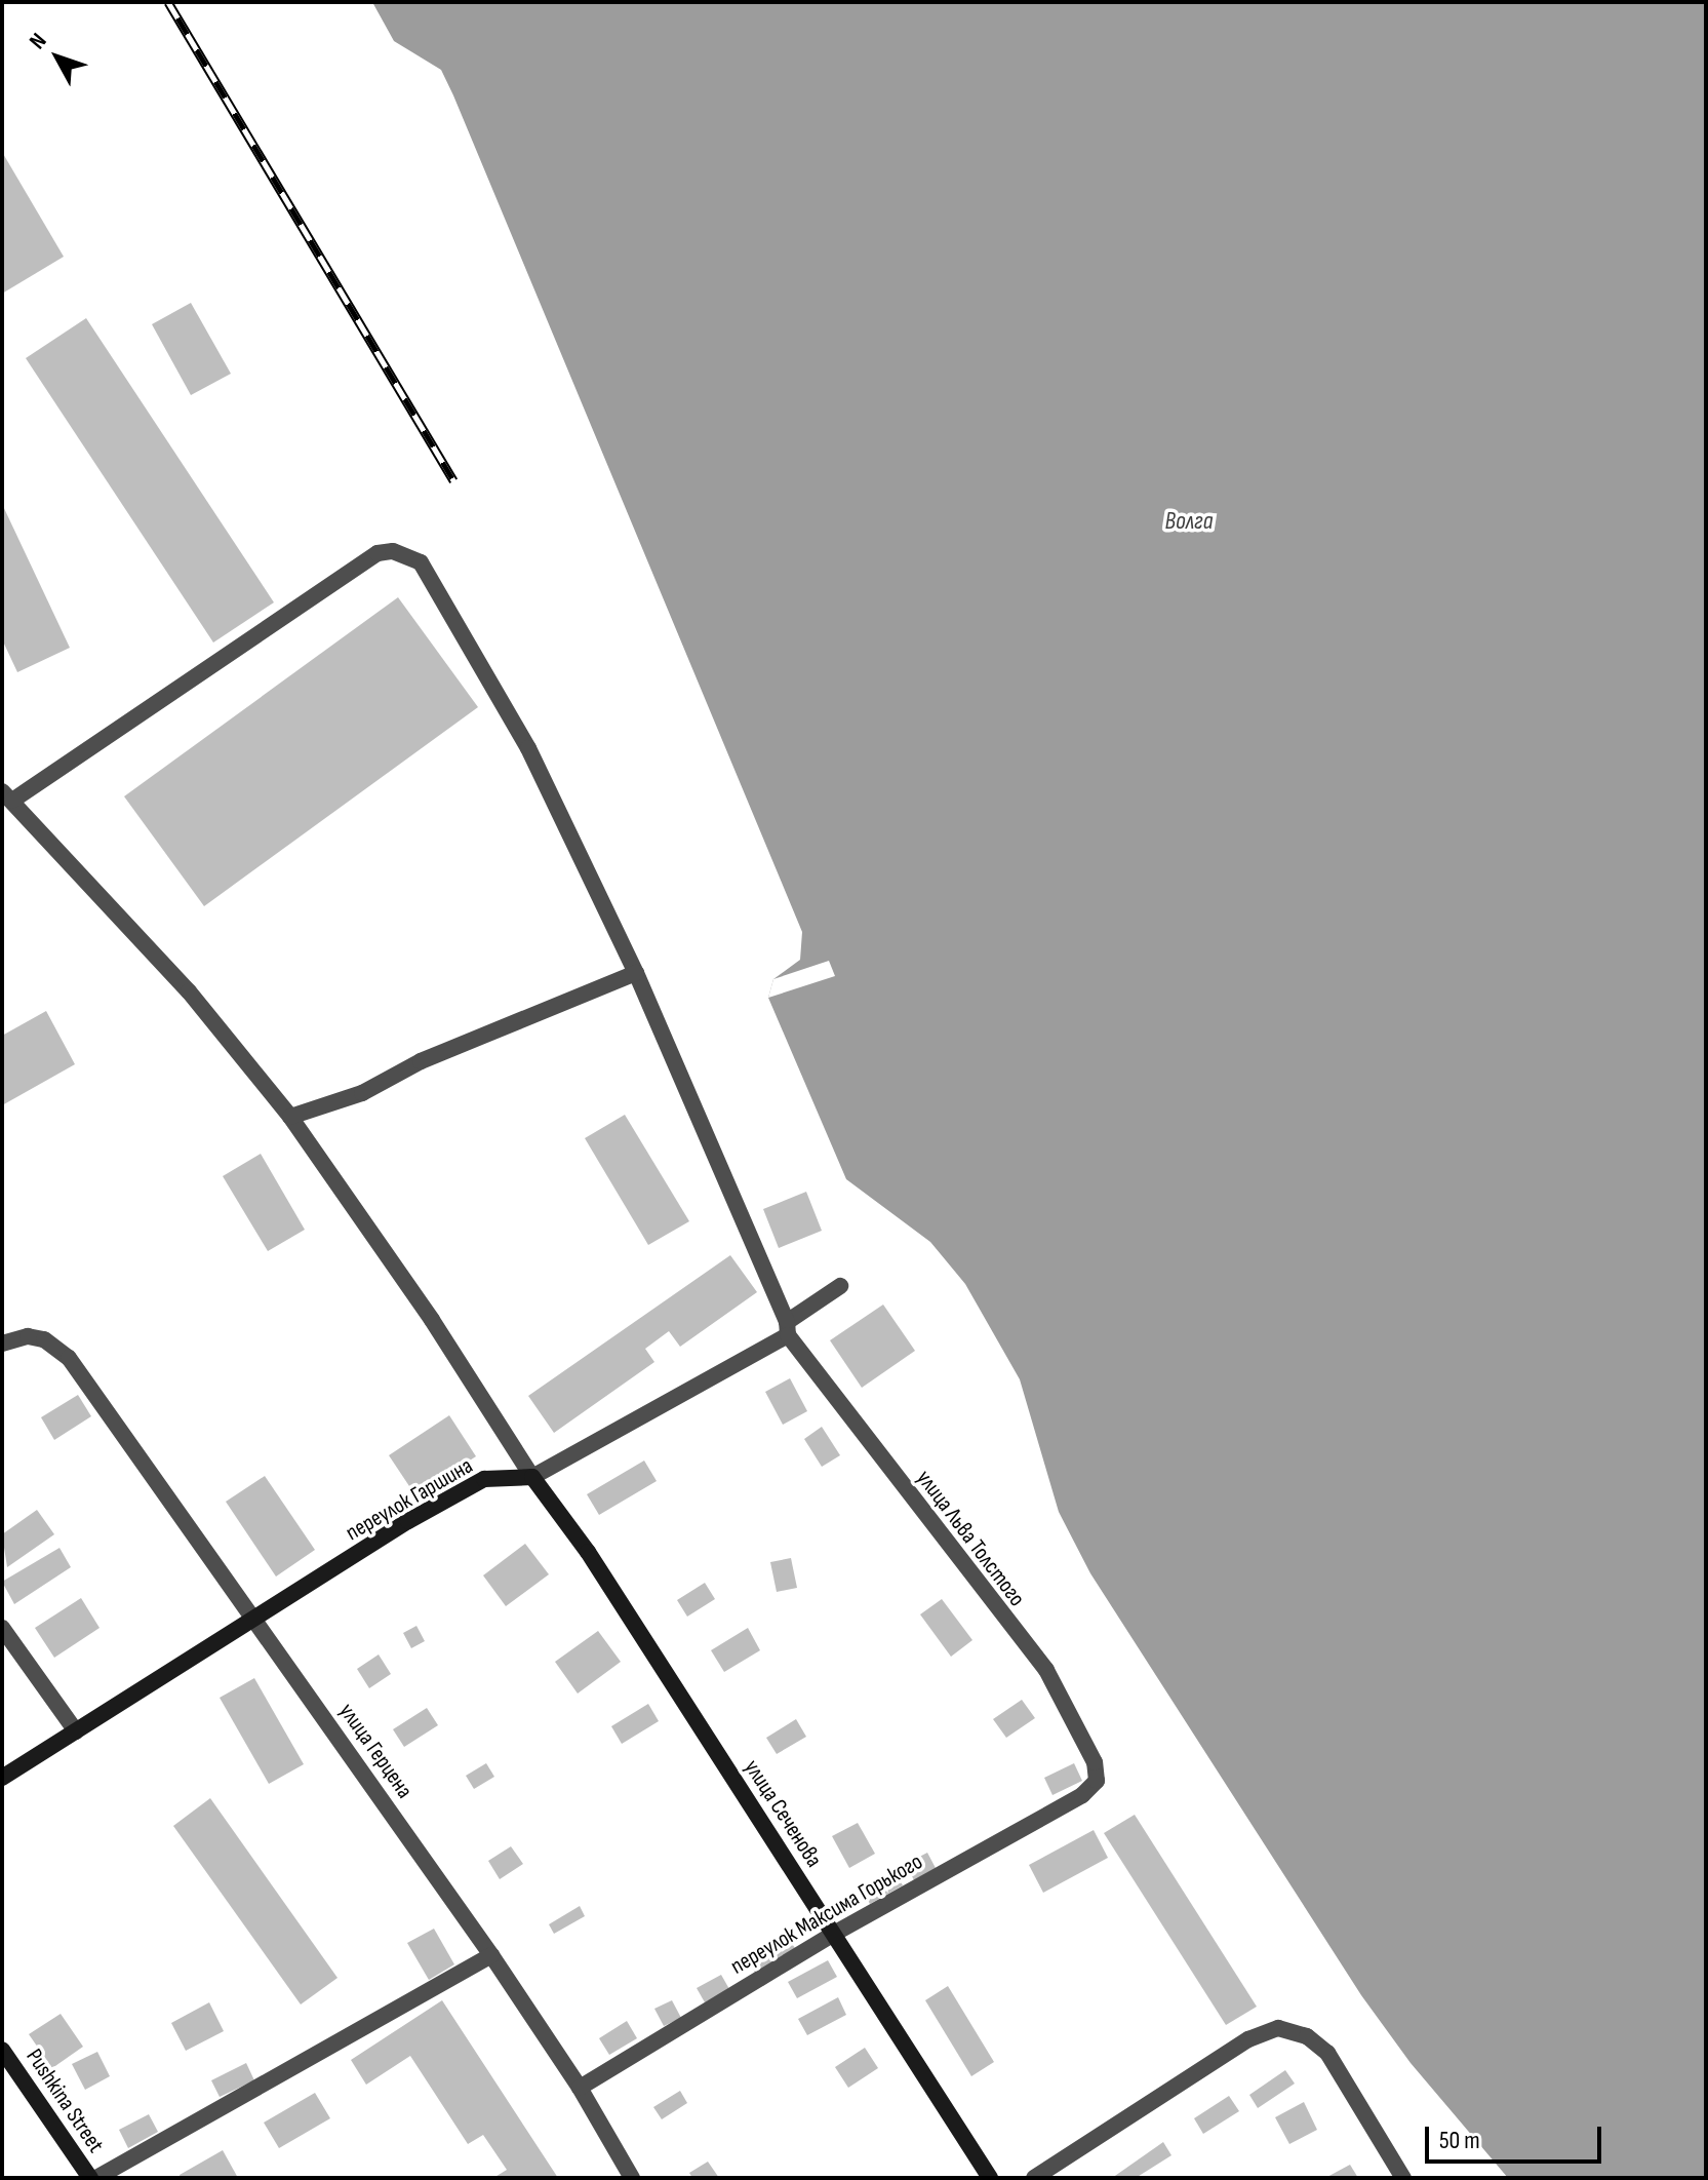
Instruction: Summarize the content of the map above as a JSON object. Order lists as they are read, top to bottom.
{
  "streets": {
    "main road": ["переулок Гаршина", "улица Сеченова", "Pushkina Street"],
    "street": ["улица Льва Толстого", "улица Герцена", "переулок Максима Горького"]
  },
  "crossings": [
    ["переулок Гаршина", "улица Льва Толстого"],
    ["переулок Гаршина", "улица Герцена"],
    ["переулок Гаршина", "улица Сеченова"],
    ["улица Льва Толстого", "переулок Максима Горького"],
    ["улица Герцена", "переулок Максима Горького"],
    ["улица Сеченова", "переулок Максима Горького"]
  ],
  "water": ["Волга"],
  "scale_bar": "50 m",
  "north": "top left"
}
